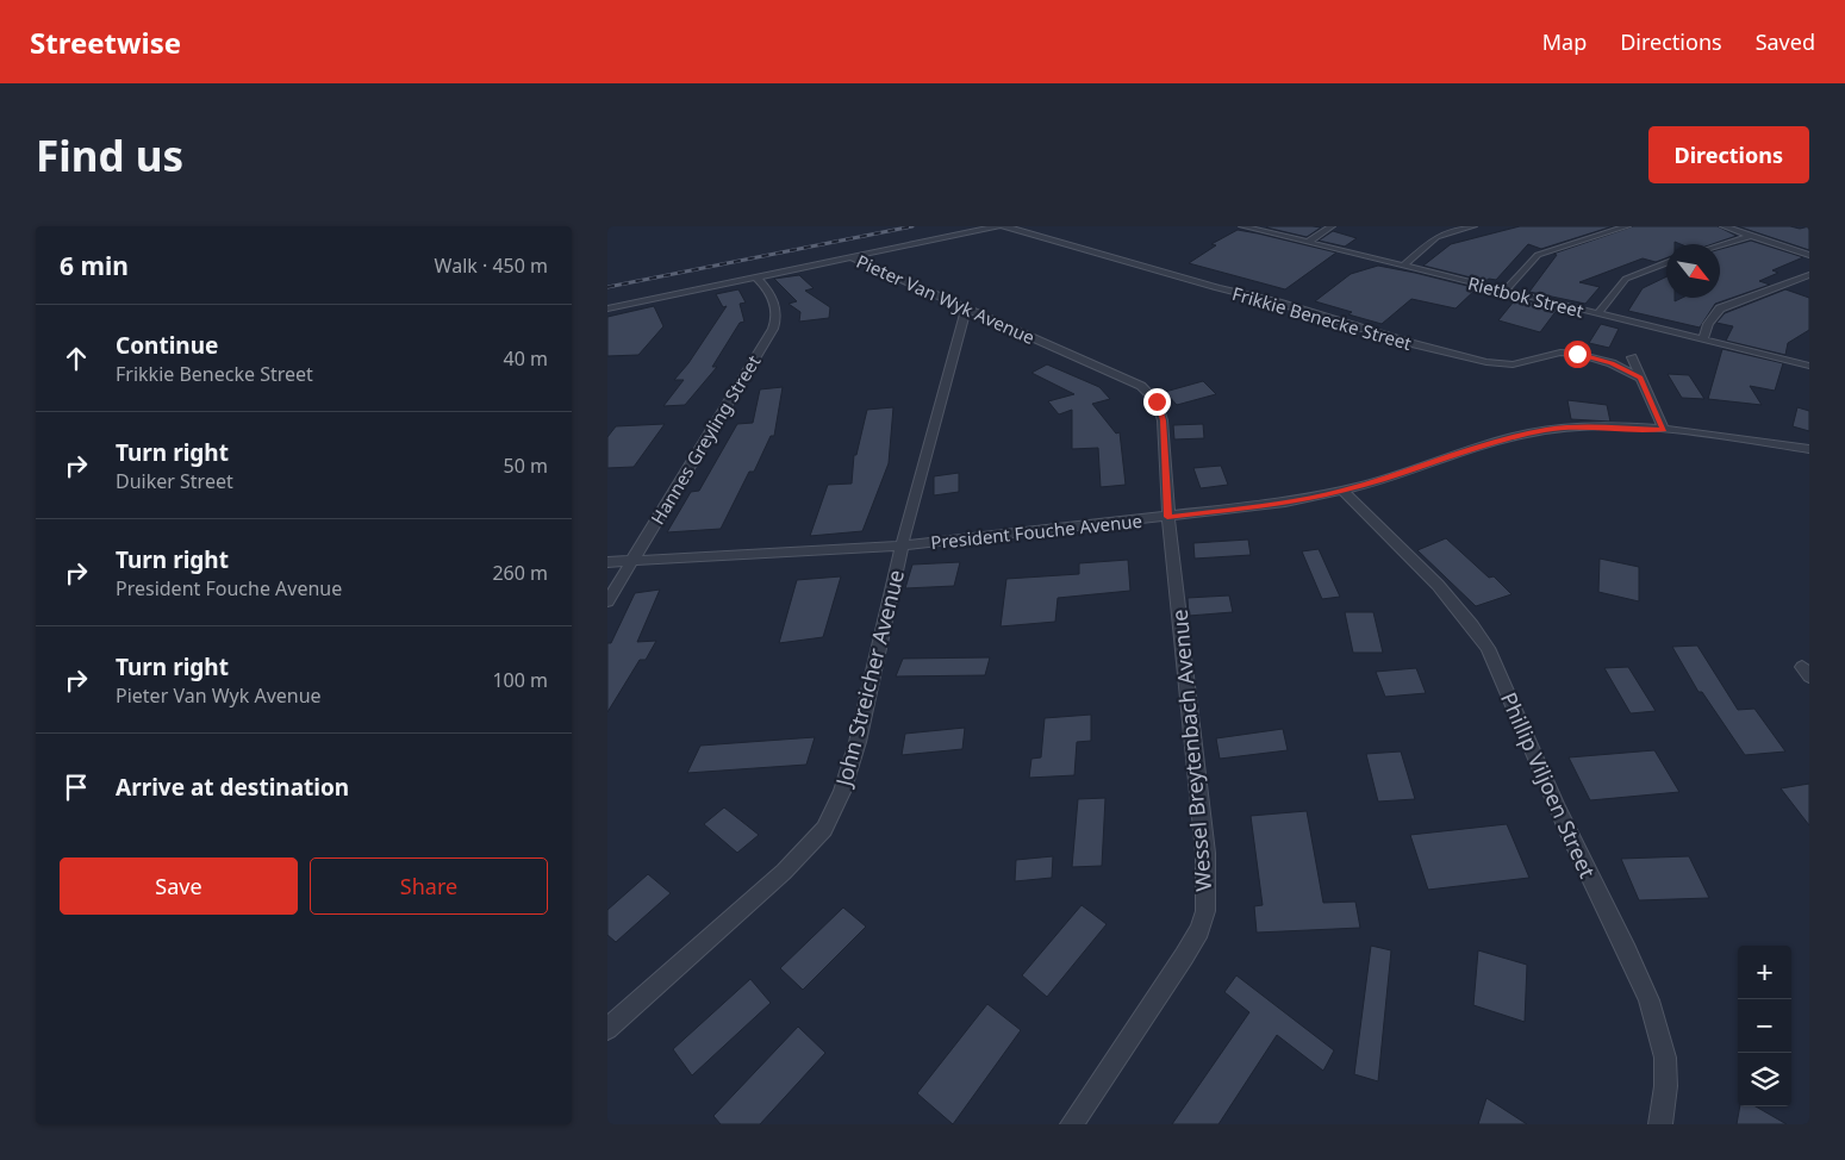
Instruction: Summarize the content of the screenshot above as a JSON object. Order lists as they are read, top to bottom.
{
  "streets": {
    "street": [
      "Rietbok Street",
      "Pieter Van Wyk Avenue",
      "Frikkie Benecke Street",
      "Hannes Greyling Street",
      "President Fouche Avenue",
      "John Streicher Avenue",
      "Wessel Breytenbach Avenue",
      "Phillip Viljoen Street"
    ]
  },
  "crossings": [
    ["Pieter Van Wyk Avenue", "Hannes Greyling Street"],
    ["Pieter Van Wyk Avenue", "President Fouche Avenue"],
    ["Pieter Van Wyk Avenue", "John Streicher Avenue"],
    ["Pieter Van Wyk Avenue", "Wessel Breytenbach Avenue"],
    ["Hannes Greyling Street", "President Fouche Avenue"],
    ["President Fouche Avenue", "John Streicher Avenue"],
    ["President Fouche Avenue", "Wessel Breytenbach Avenue"],
    ["President Fouche Avenue", "Phillip Viljoen Street"]
  ],
  "north": "bottom right",
  "page": {
    "header": "Streetwise",
    "nav": ["Map", "Directions", "Saved"],
    "buttons": [
      "Directions",
      ["Save", "Share"]
    ],
    "title": "Find us",
    "heading": ["6 min", "Walk · 450 m"],
    "list": [
      ["Continue", "Frikkie Benecke Street", "40 m"],
      ["Turn right", "Duiker Street", "50 m"],
      ["Turn right", "President Fouche Avenue", "260 m"],
      ["Turn right", "Pieter Van Wyk Avenue", "100 m"],
      "Arrive at destination"
    ],
    "map_buttons": ["+", "−"]
  }
}
